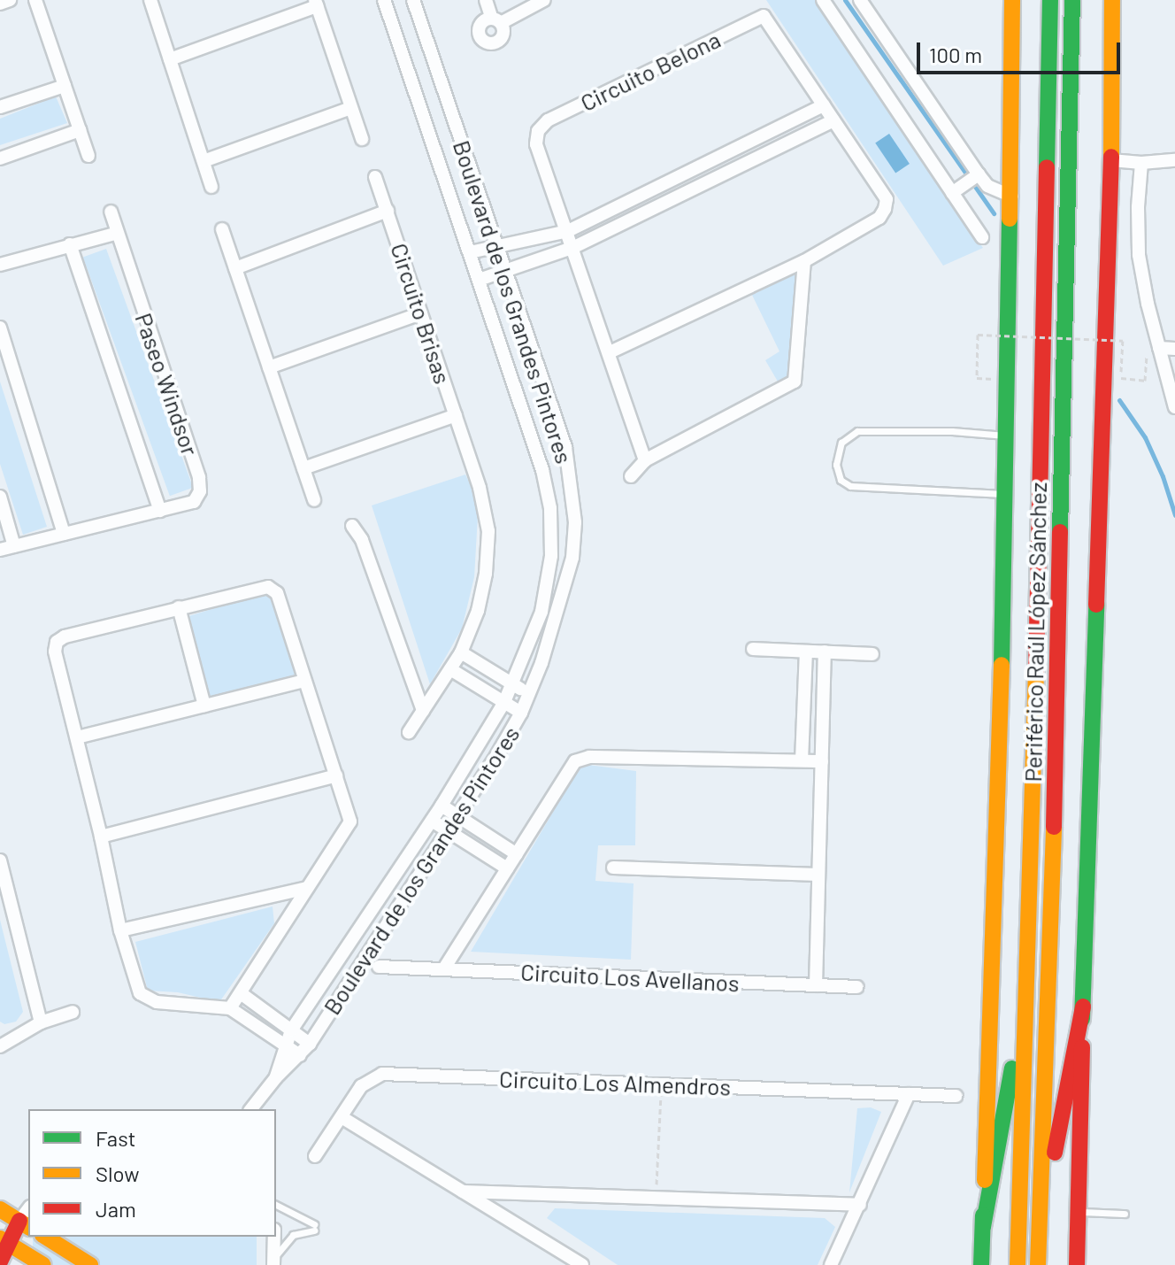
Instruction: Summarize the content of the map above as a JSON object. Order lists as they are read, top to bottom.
{
  "streets": {
    "main road": ["Periférico Raúl López Sánchez"],
    "street": [
      "Circuito Belona",
      "Boulevard de los Grandes Pintores",
      "Circuito Brisas",
      "Paseo Windsor",
      "Circuito Los Avellanos",
      "Circuito Los Almendros"
    ]
  },
  "legend": ["Fast", "Slow", "Jam"],
  "scale_bar": "100 m"
}
